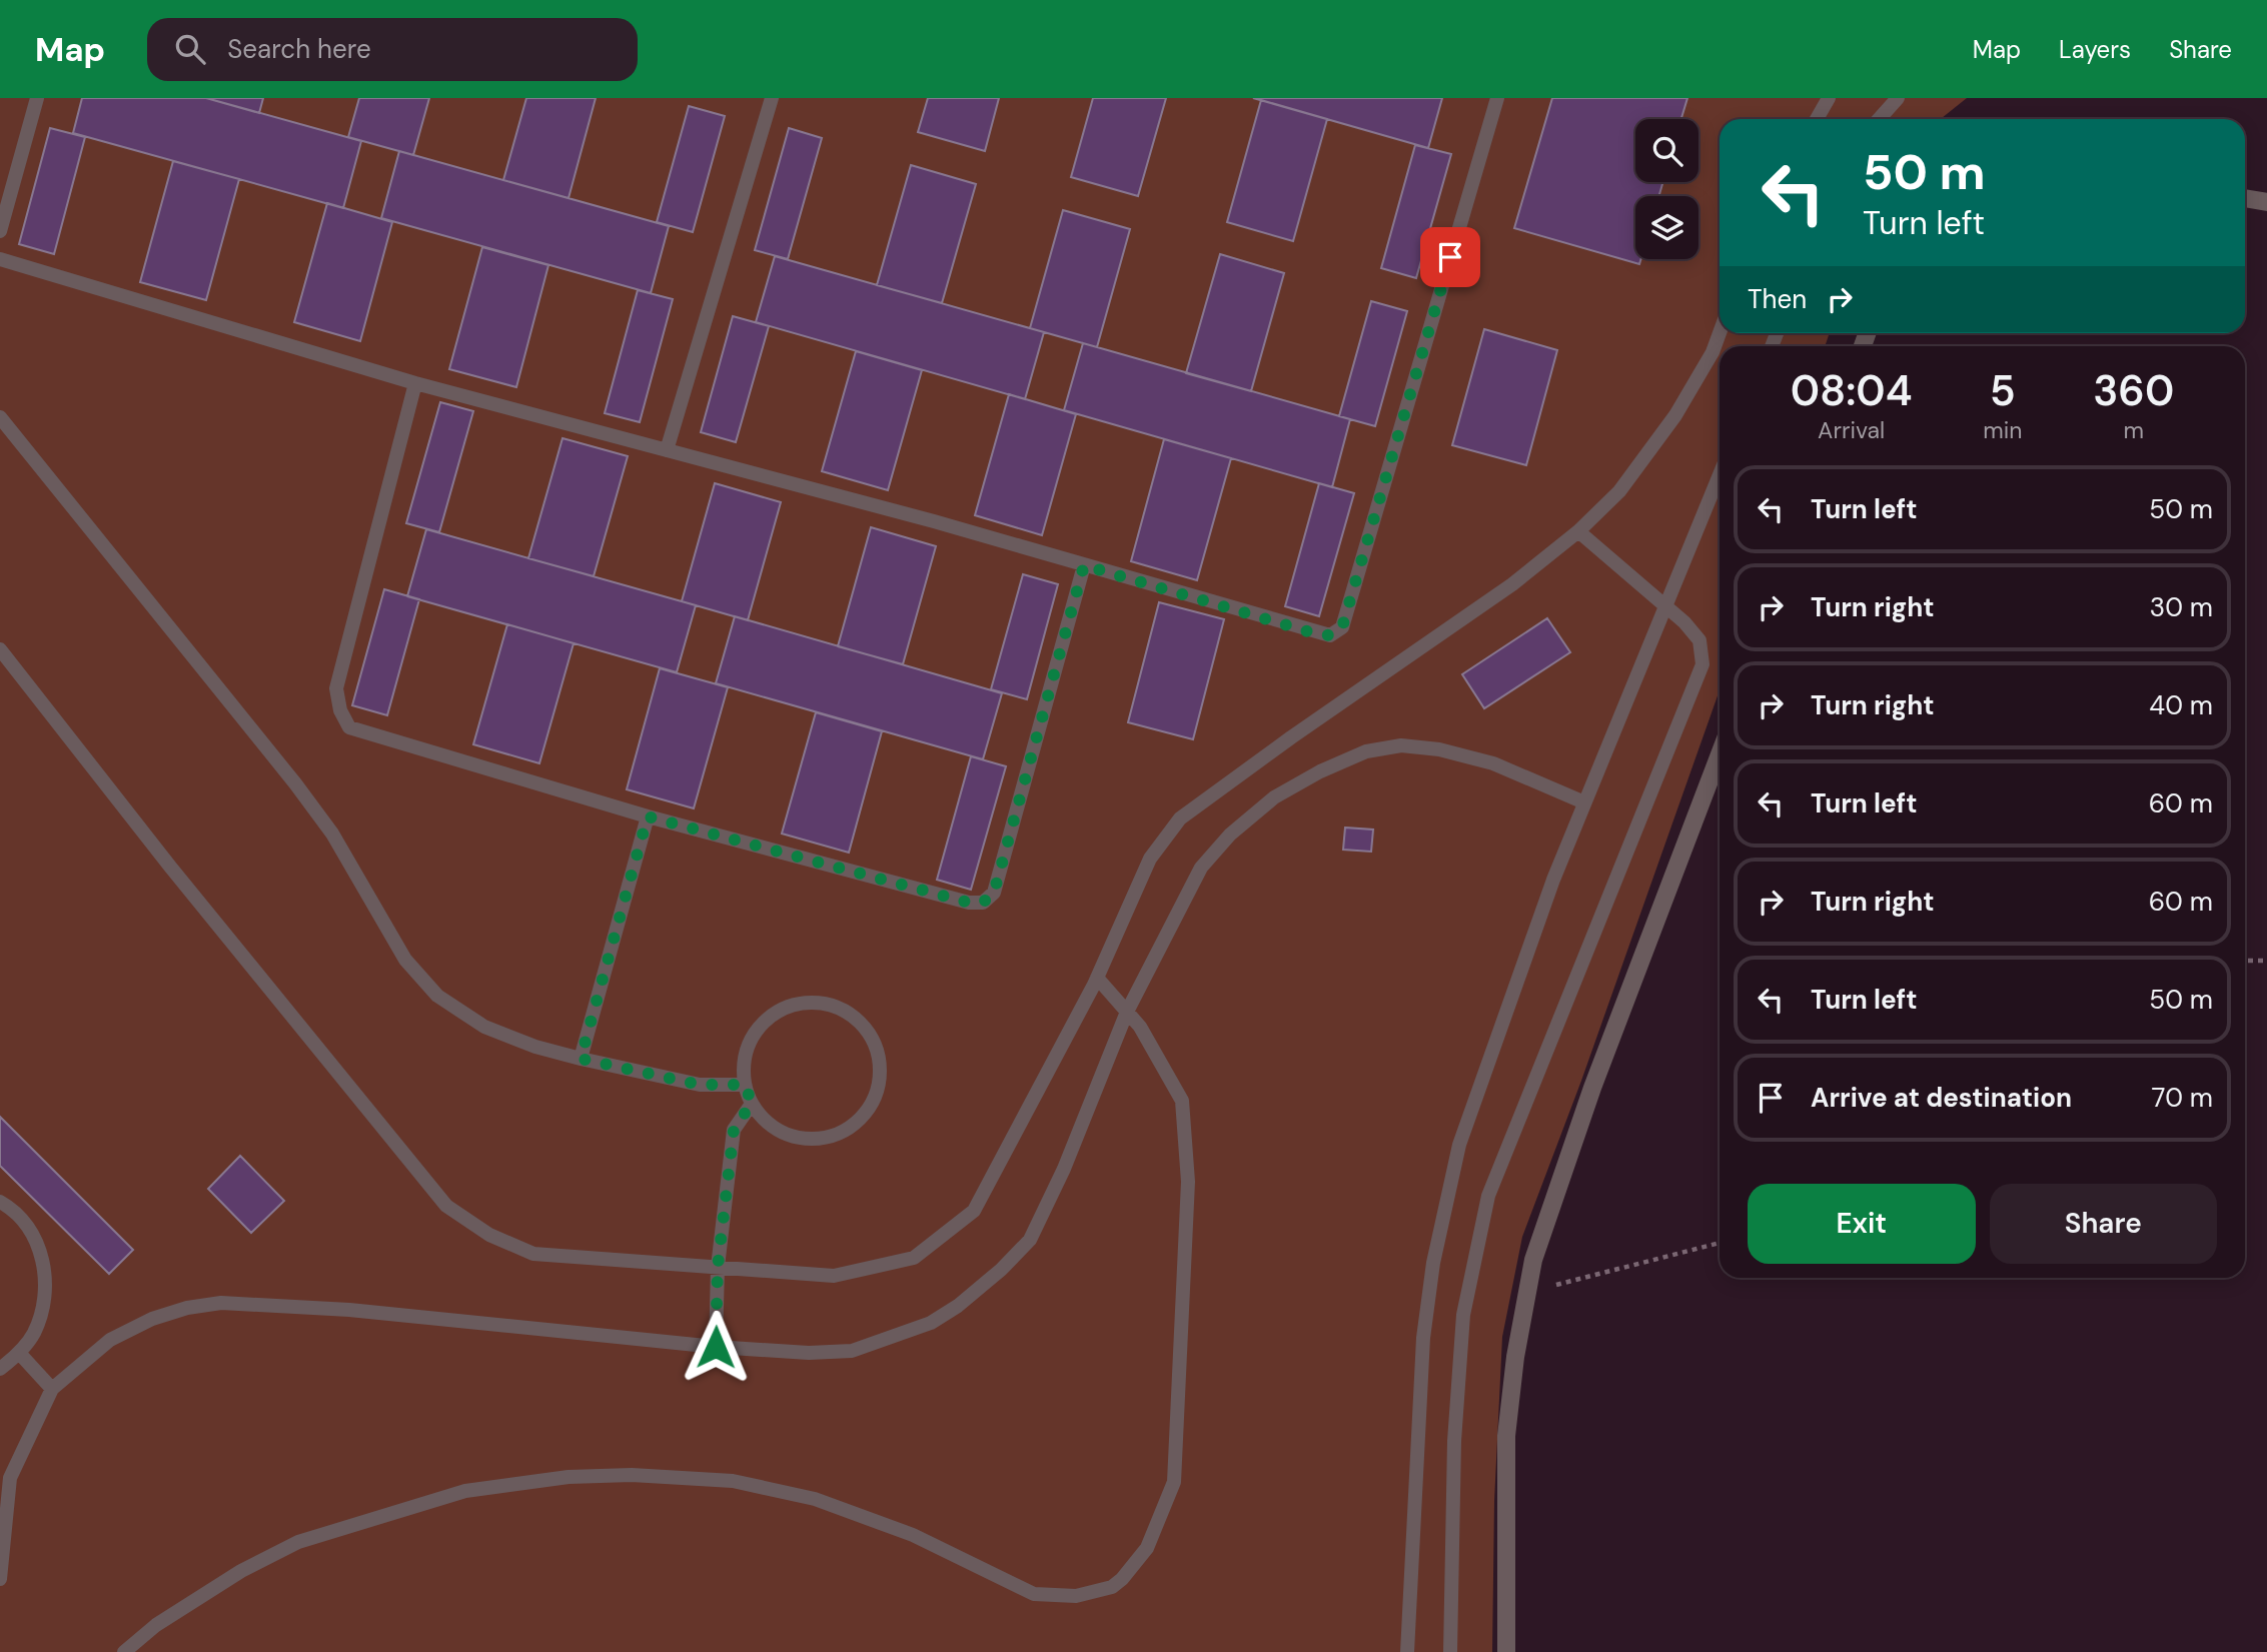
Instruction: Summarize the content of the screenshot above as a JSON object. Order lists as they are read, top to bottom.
{
  "page": {
    "header": "Map",
    "search": "Search here",
    "nav": ["Map", "Layers", "Share"],
    "turn": ["50 m", "Turn left"],
    "then": "Then",
    "eta": [
      "08:04",
      "Arrival",
      "5",
      "min",
      "360",
      "m"
    ],
    "list": [
      {
        "name": "Turn left",
        "value": "50 m"
      },
      {
        "name": "Turn right",
        "value": "30 m"
      },
      {
        "name": "Turn right",
        "value": "40 m"
      },
      {
        "name": "Turn left",
        "value": "60 m"
      },
      {
        "name": "Turn right",
        "value": "60 m"
      },
      {
        "name": "Turn left",
        "value": "50 m"
      },
      {
        "name": "Arrive at destination",
        "value": "70 m"
      }
    ],
    "buttons": ["Exit", "Share"]
  }
}
